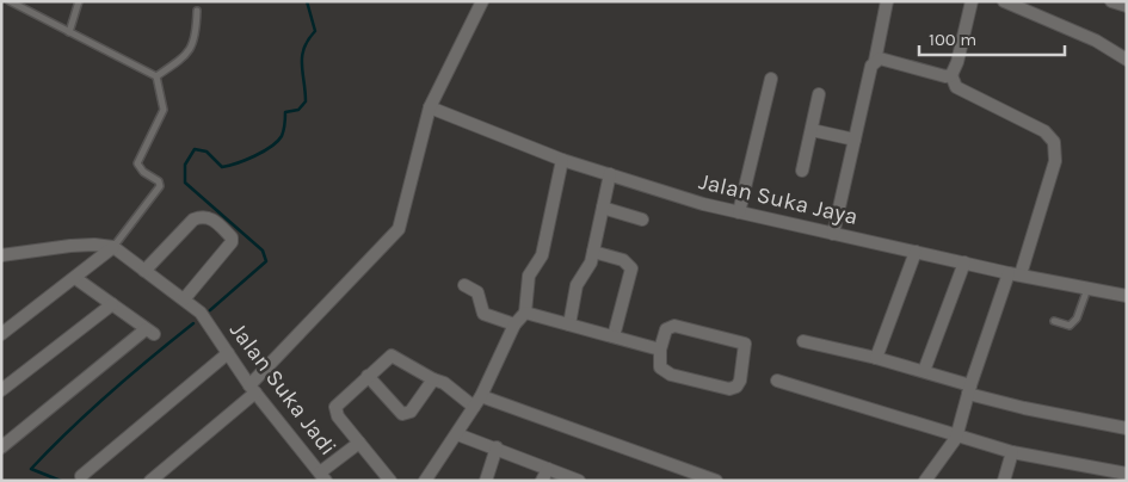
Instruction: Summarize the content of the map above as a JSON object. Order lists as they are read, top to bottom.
{
  "streets": {
    "street": ["Jalan Suka Jaya", "Jalan Suka Jadi"]
  },
  "scale_bar": "100 m"
}
